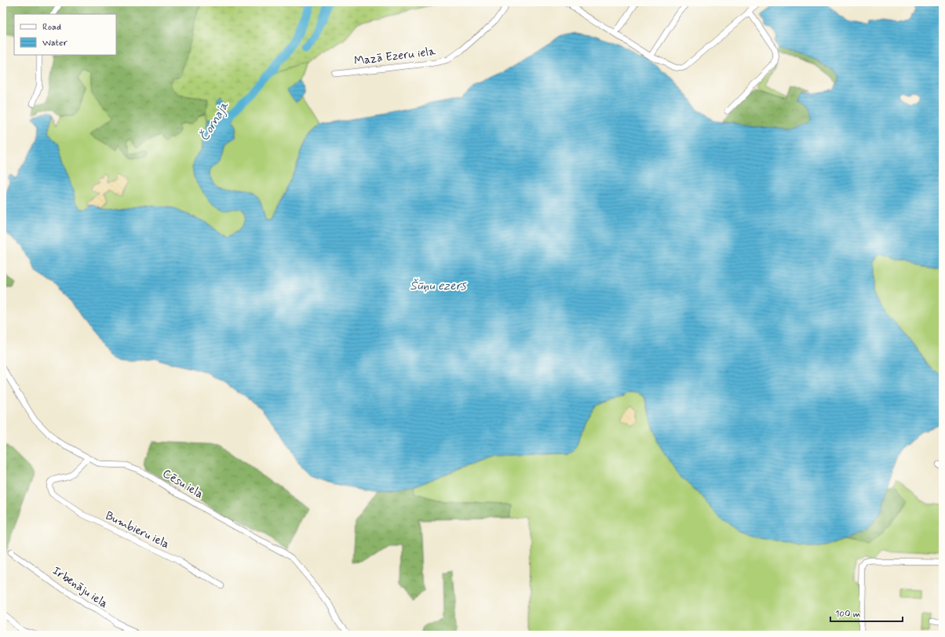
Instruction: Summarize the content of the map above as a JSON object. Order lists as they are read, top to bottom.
{
  "streets": {
    "street": [
      "Mazā Ezeru iela",
      "Cēsu iela",
      "Bumbieru iela",
      "Irbenāju iela"
    ]
  },
  "crossings": [
    ["Cēsu iela", "Bumbieru iela"]
  ],
  "water": ["Čornaja", "Šūņu ezers"],
  "legend": ["Road", "Water"],
  "scale_bar": "100 m"
}
